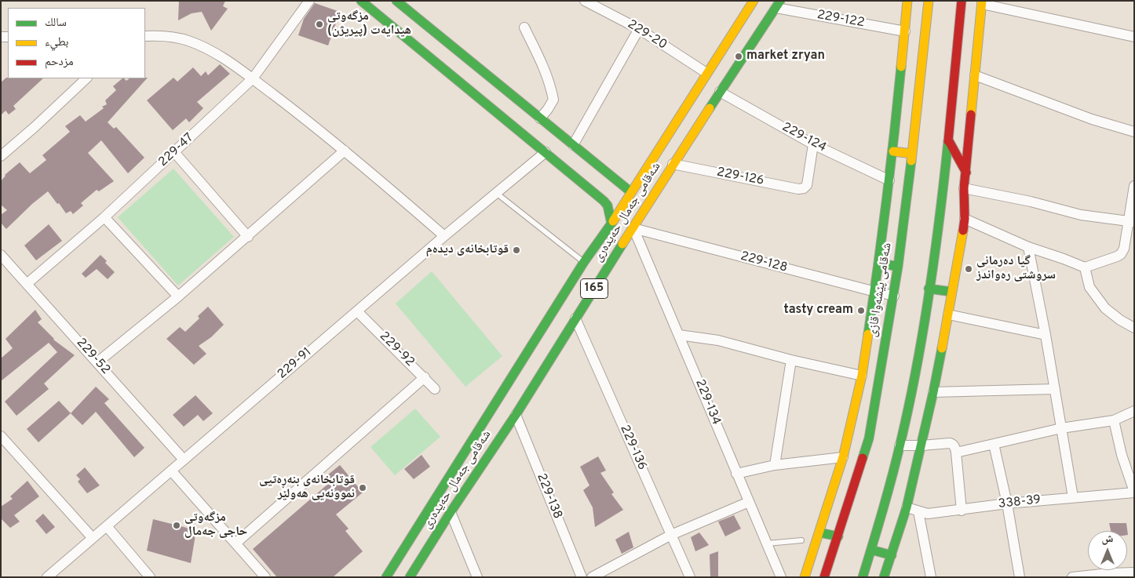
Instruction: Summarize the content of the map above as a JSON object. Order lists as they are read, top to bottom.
{
  "streets": {
    "main road": ["شەقامی جەمال حەیدەری", "165", "شەقامی پێشەوا قازی"],
    "street": [
      "229-122",
      "229-20",
      "229-124",
      "229-47",
      "229-126",
      "229-128",
      "229-92",
      "229-52",
      "229-91",
      "229-134",
      "229-136",
      "229-138",
      "338-39"
    ]
  },
  "crossings": [
    ["229-122", "شەقامی جەمال حەیدەری"],
    ["229-20", "شەقامی جەمال حەیدەری"],
    ["229-124", "229-126"],
    ["229-124", "شەقامی جەمال حەیدەری"],
    ["229-47", "229-52"],
    ["229-126", "شەقامی جەمال حەیدەری"],
    ["شەقامی جەمال حەیدەری", "229-128"],
    ["شەقامی جەمال حەیدەری", "229-134"],
    ["شەقامی جەمال حەیدەری", "229-136"],
    ["شەقامی جەمال حەیدەری", "229-138"],
    ["229-128", "شەقامی پێشەوا قازی"],
    ["229-128", "229-134"],
    ["229-92", "229-91"],
    ["229-52", "229-91"]
  ],
  "places": [
    "مزگه‌وتی هیدایه‌ت (پیریژن)",
    "market zryan",
    "قوتابخانەی دیدەم",
    "گیا دەرمانی سروشتی رەواندز",
    "tasty cream",
    "قوتابخانەی بنەڕەتیی نموونەیی هەولێر",
    "مزگەوتی حاجی جەمال"
  ],
  "legend": ["سالك", "بطيء", "مزدحم"],
  "north": "top"
}
